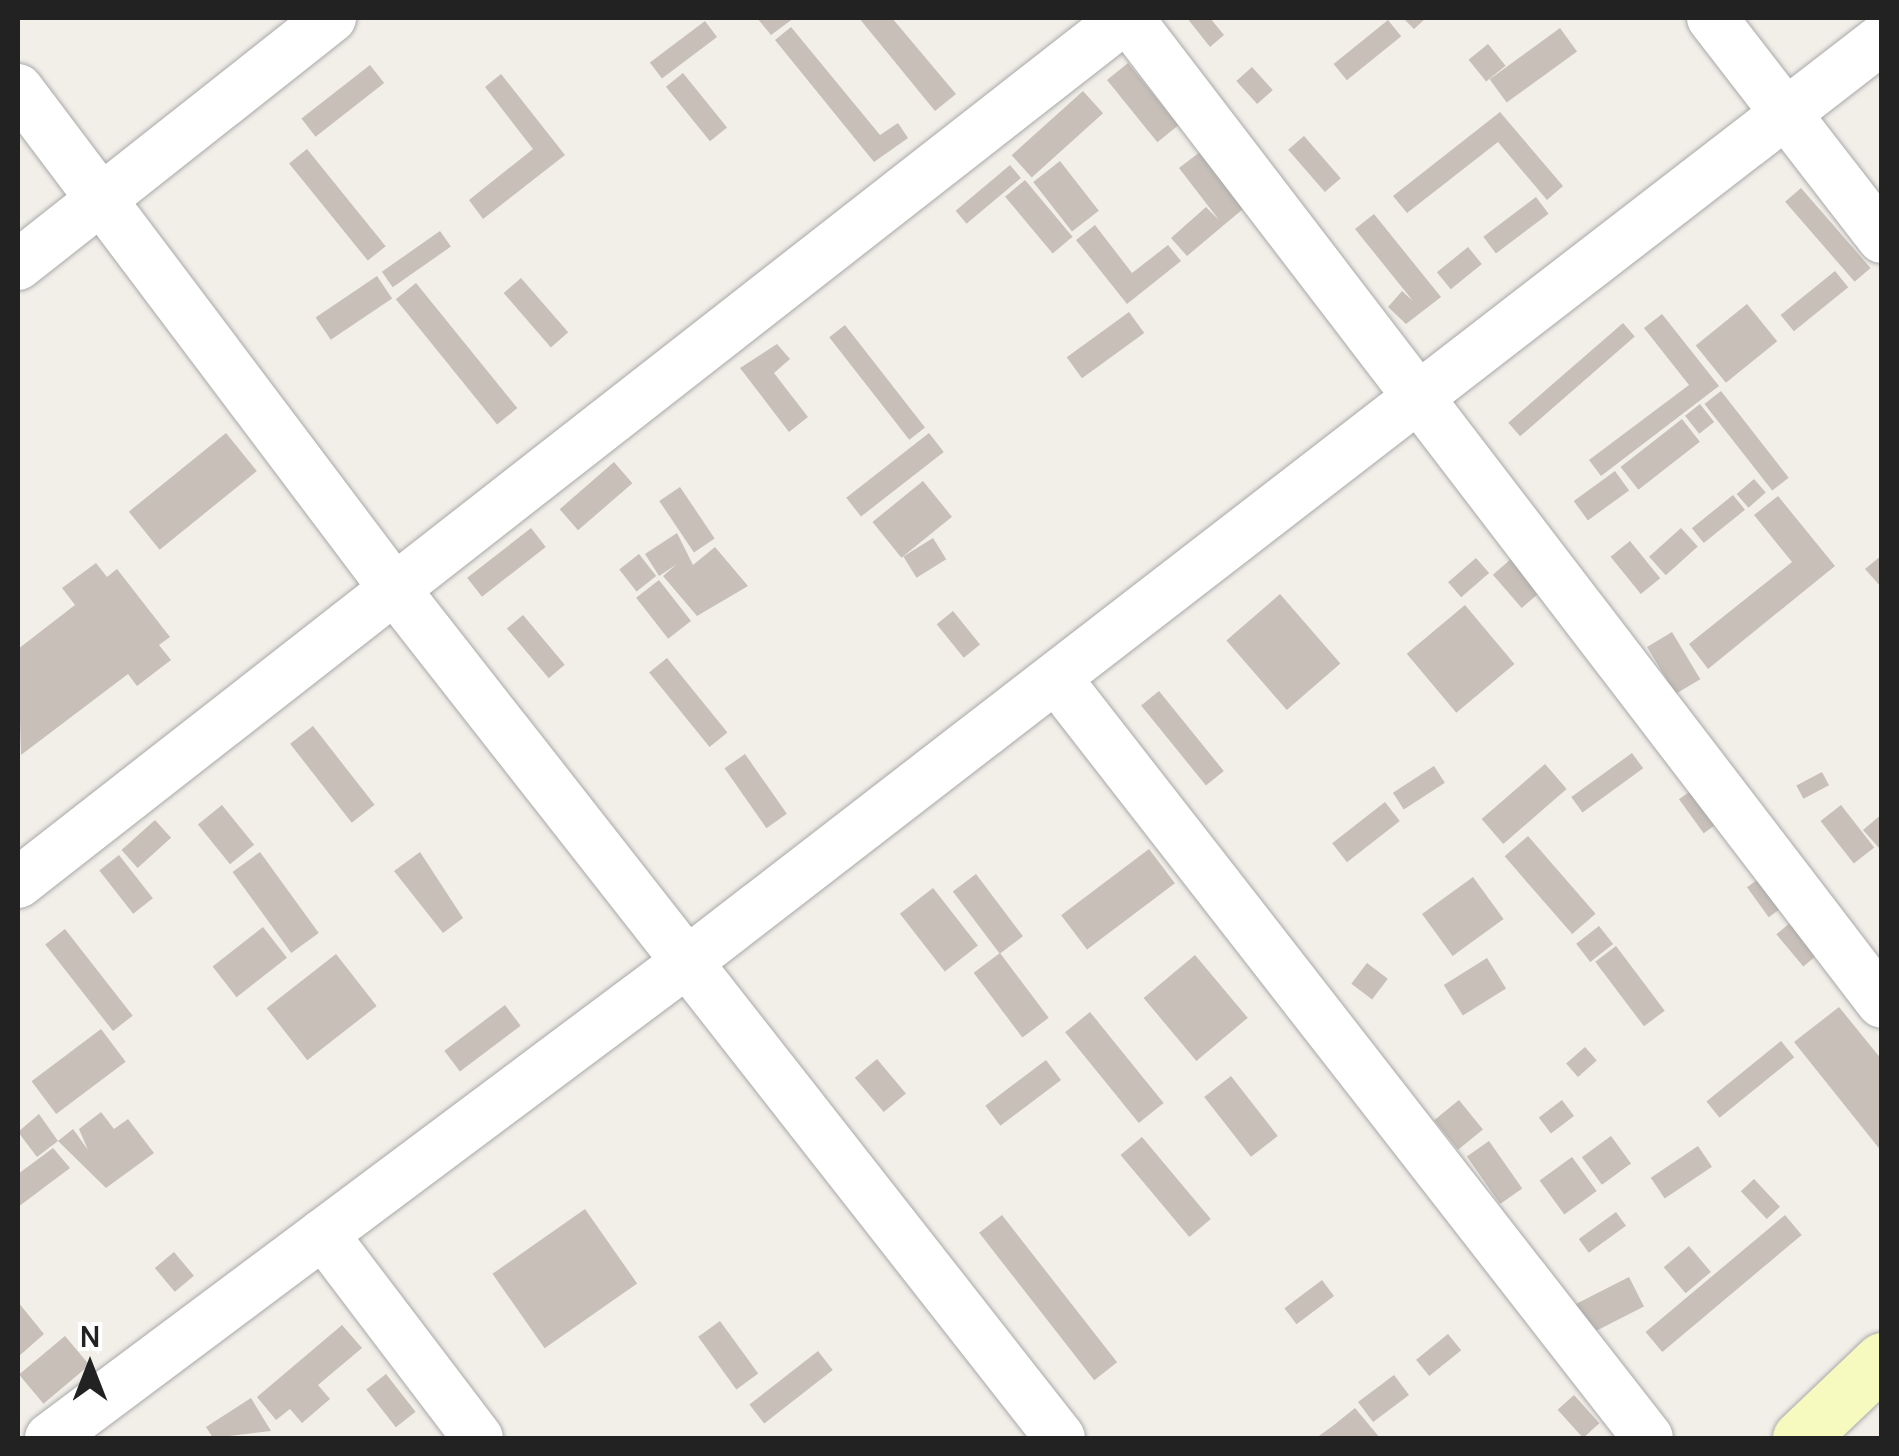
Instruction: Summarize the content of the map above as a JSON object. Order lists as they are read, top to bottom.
{
  "north": "top"
}
